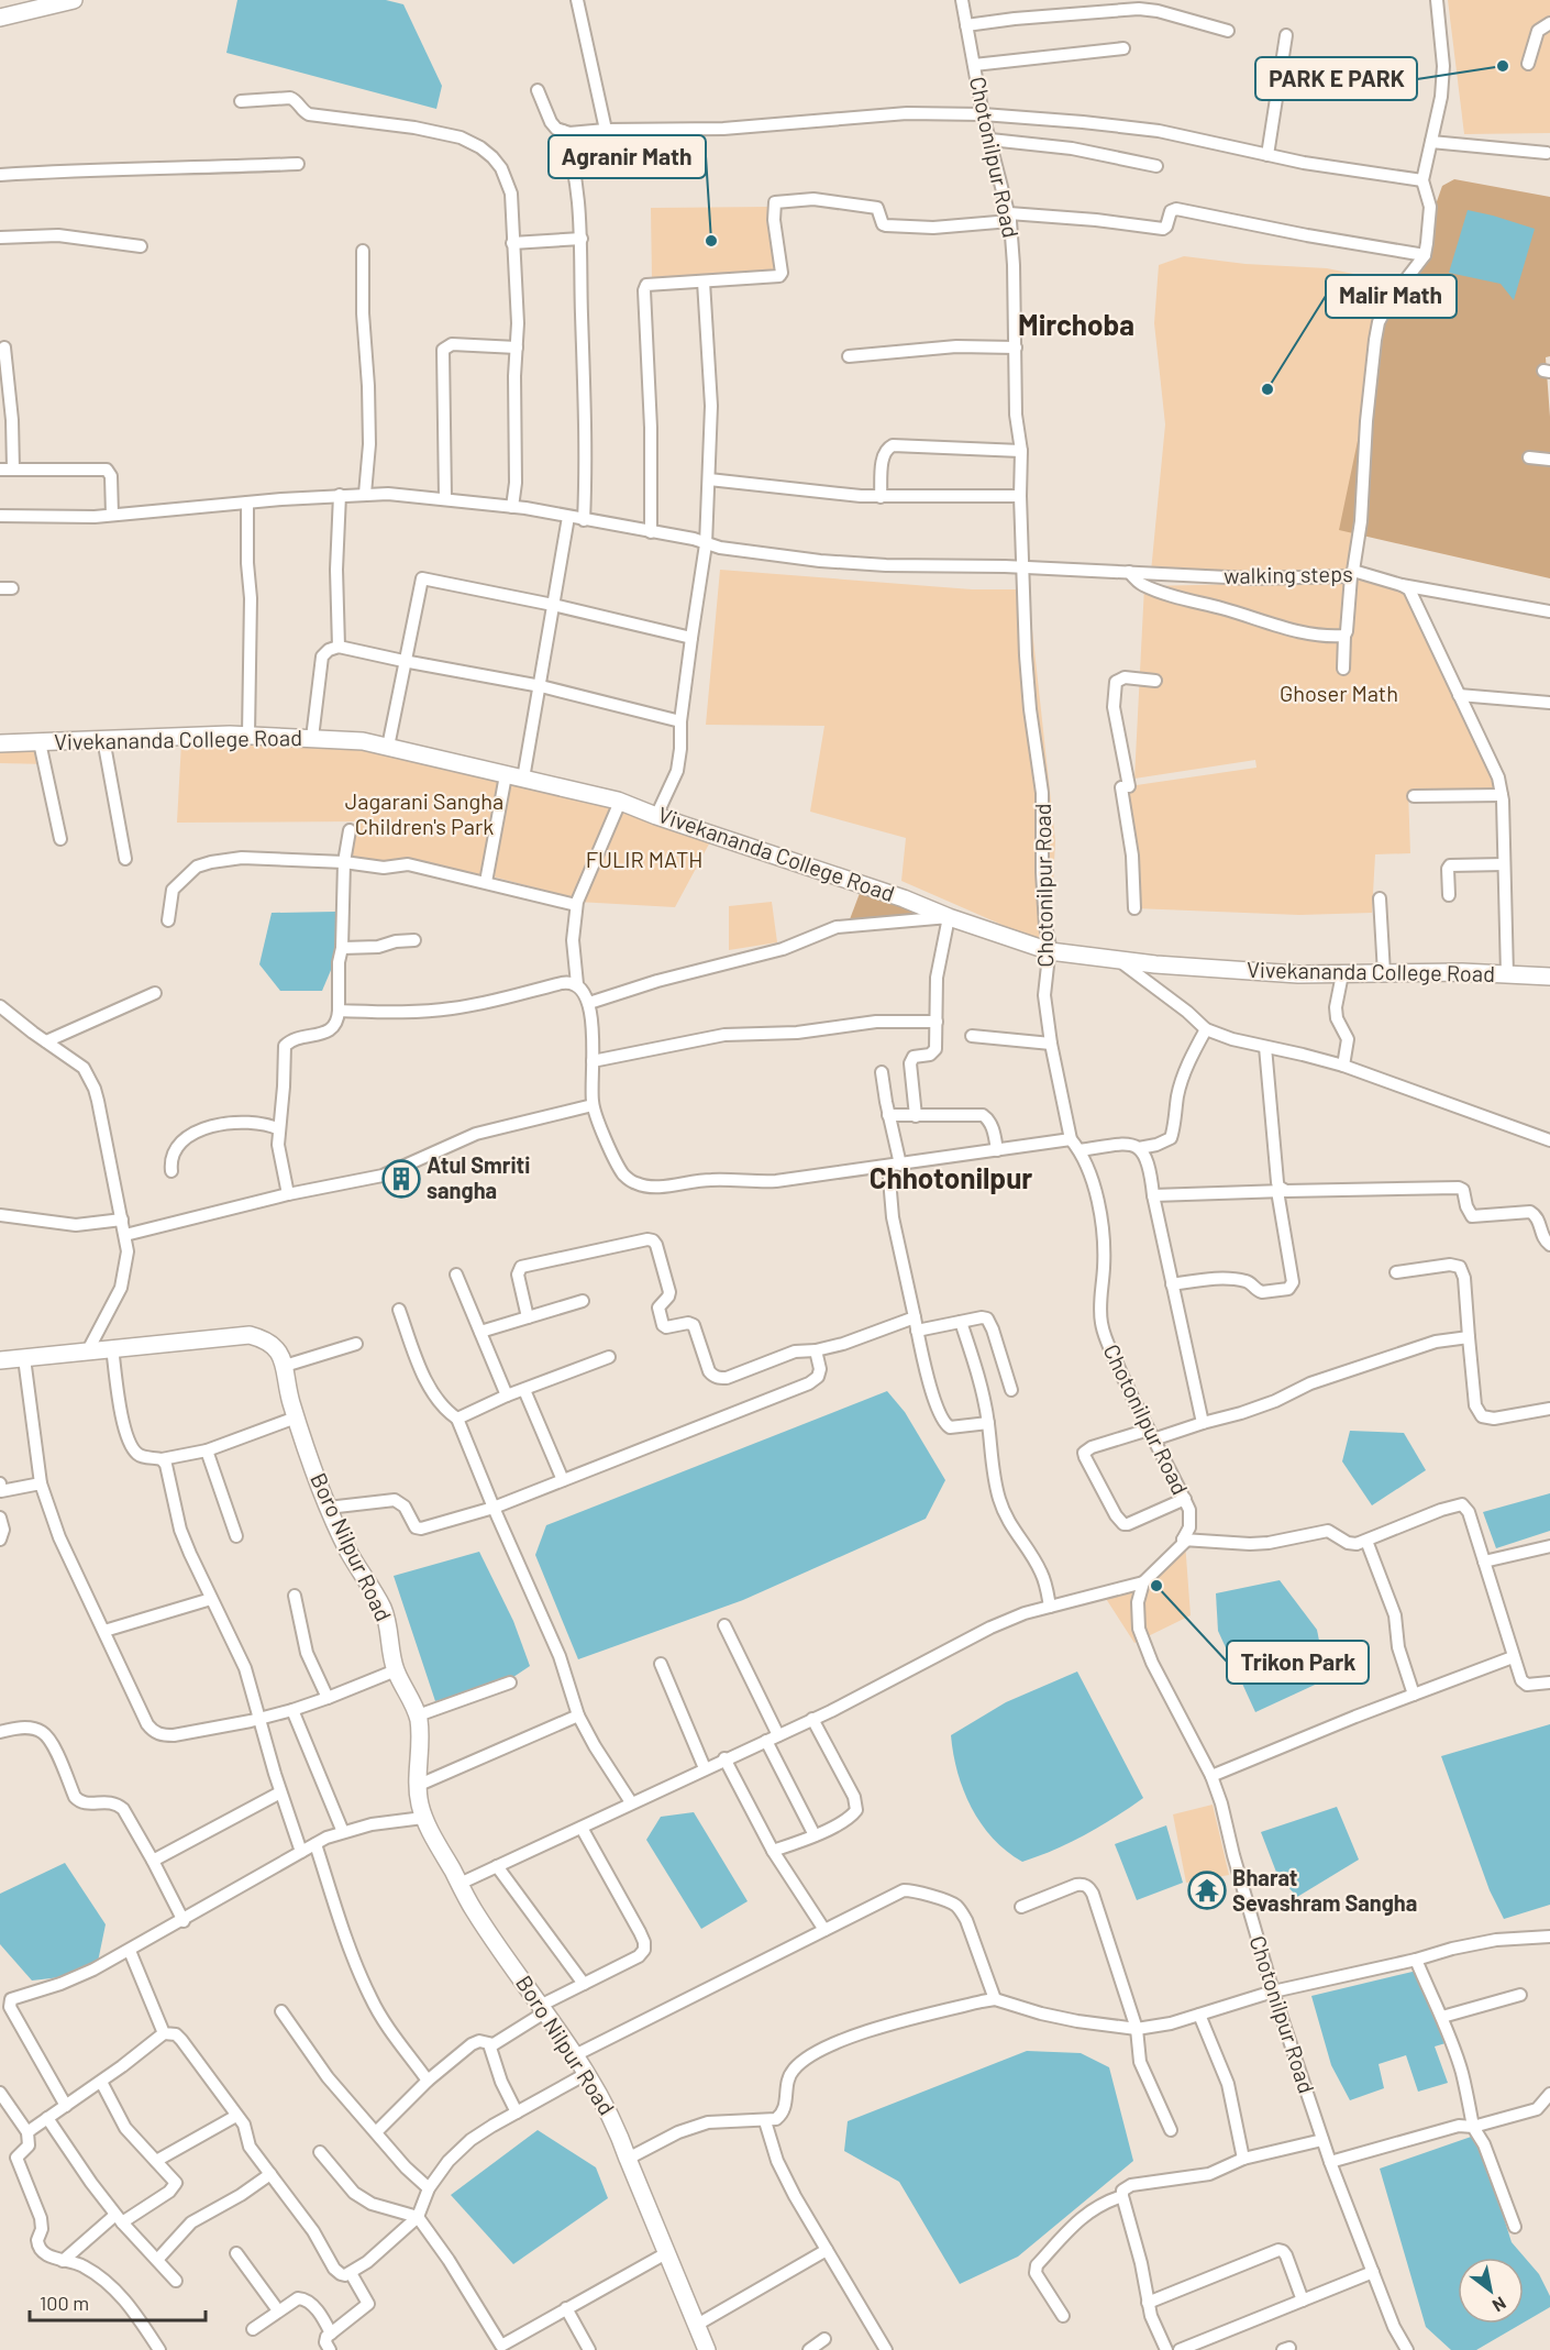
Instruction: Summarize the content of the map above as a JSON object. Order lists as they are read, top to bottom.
{
  "streets": {
    "street": [
      "Chotonilpur Road",
      "walking steps",
      "Vivekananda College Road",
      "Boro Nilpur Road"
    ]
  },
  "crossings": [
    ["Chotonilpur Road", "walking steps"],
    ["Chotonilpur Road", "Vivekananda College Road"]
  ],
  "districts": ["Mirchoba", "Chhotonilpur"],
  "parks": ["Ghoser Math", "Jagarani Sangha Children's Park", "FULIR MATH"],
  "places": {
    "other": [
      "PARK E PARK",
      "Agranir Math",
      "Malir Math",
      "Trikon Park"
    ],
    "building": ["Atul Smriti sangha"],
    "temple": ["Bharat Sevashram Sangha"]
  },
  "scale_bar": "100 m",
  "north": "bottom right"
}
